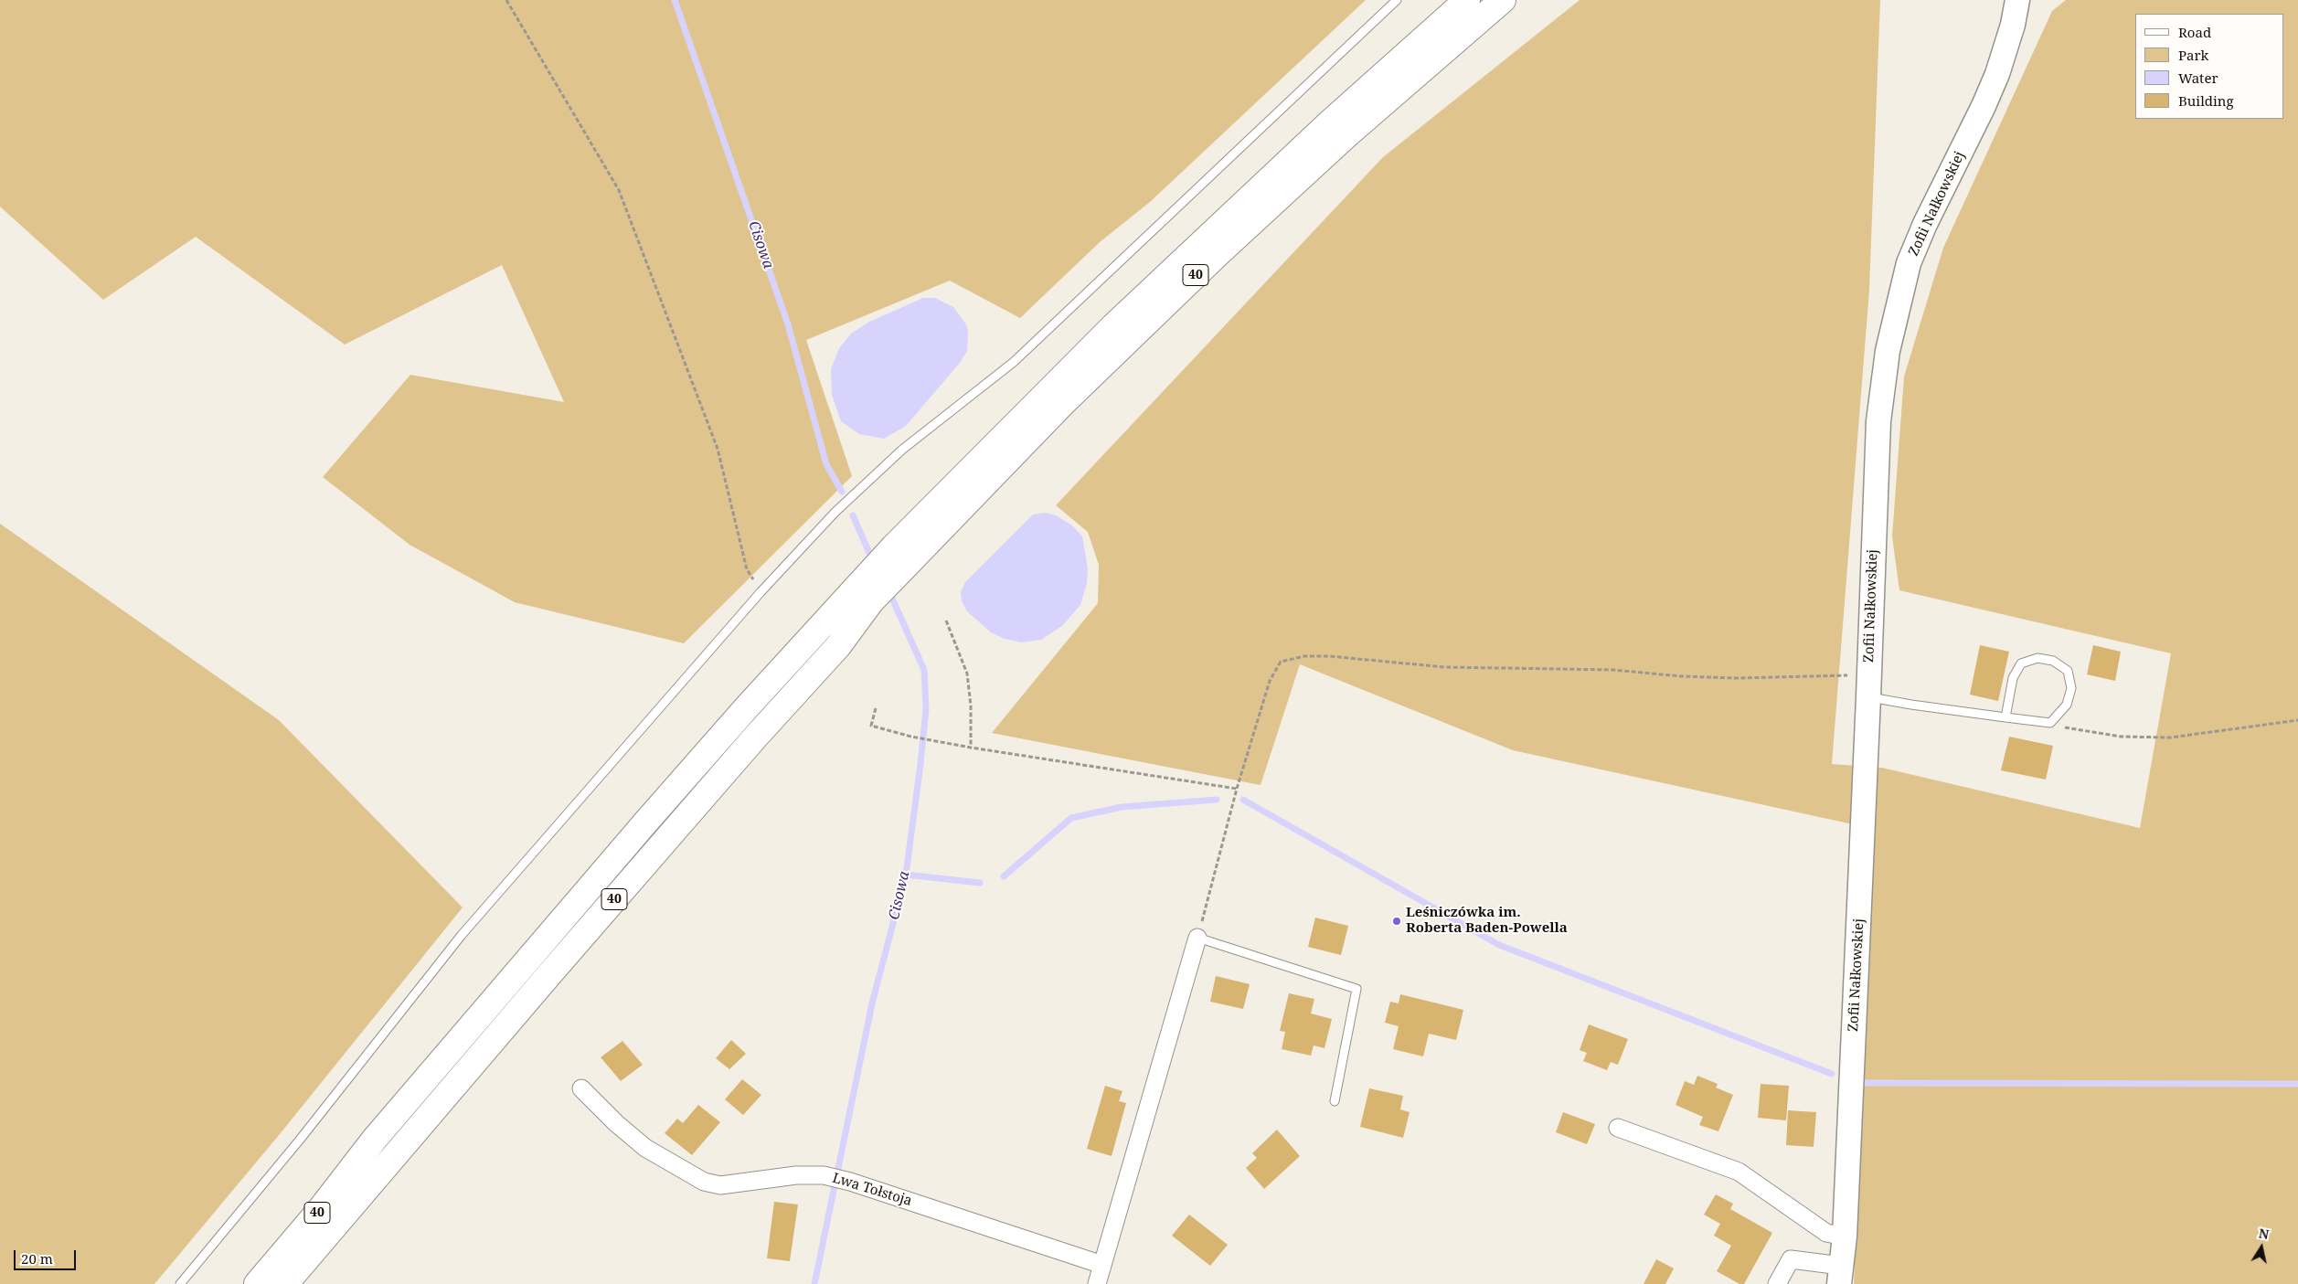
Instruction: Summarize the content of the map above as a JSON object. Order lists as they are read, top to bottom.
{
  "streets": {
    "main road": ["40"],
    "street": ["Zofii Nałkowskiej", "Lwa Tołstoja"]
  },
  "water": ["Cisowa"],
  "places": ["Leśniczówka im. Roberta Baden-Powella"],
  "legend": [
    "Road",
    "Park",
    "Water",
    "Building"
  ],
  "scale_bar": "20 m",
  "north": "top"
}
